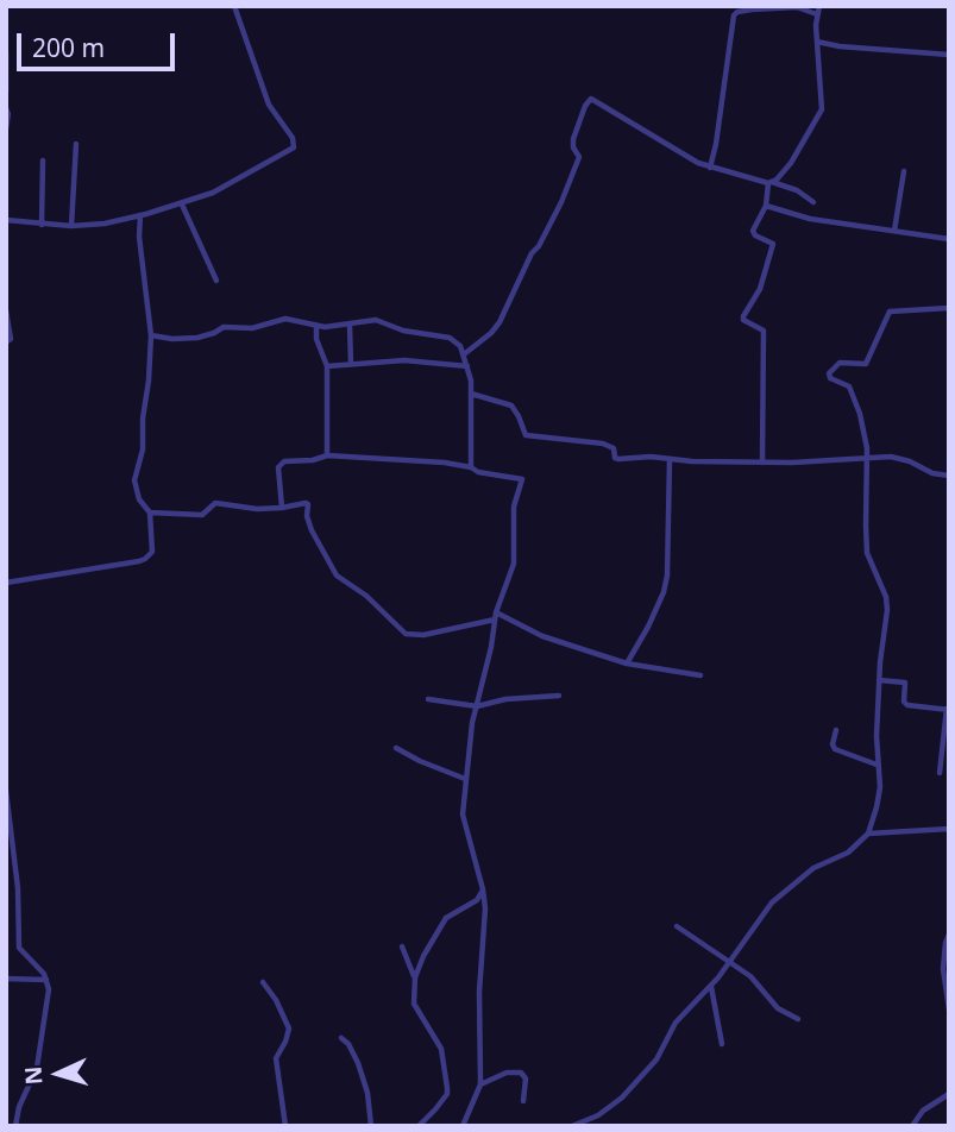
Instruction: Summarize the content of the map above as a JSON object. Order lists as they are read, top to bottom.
{
  "scale_bar": "200 m",
  "north": "left"
}
